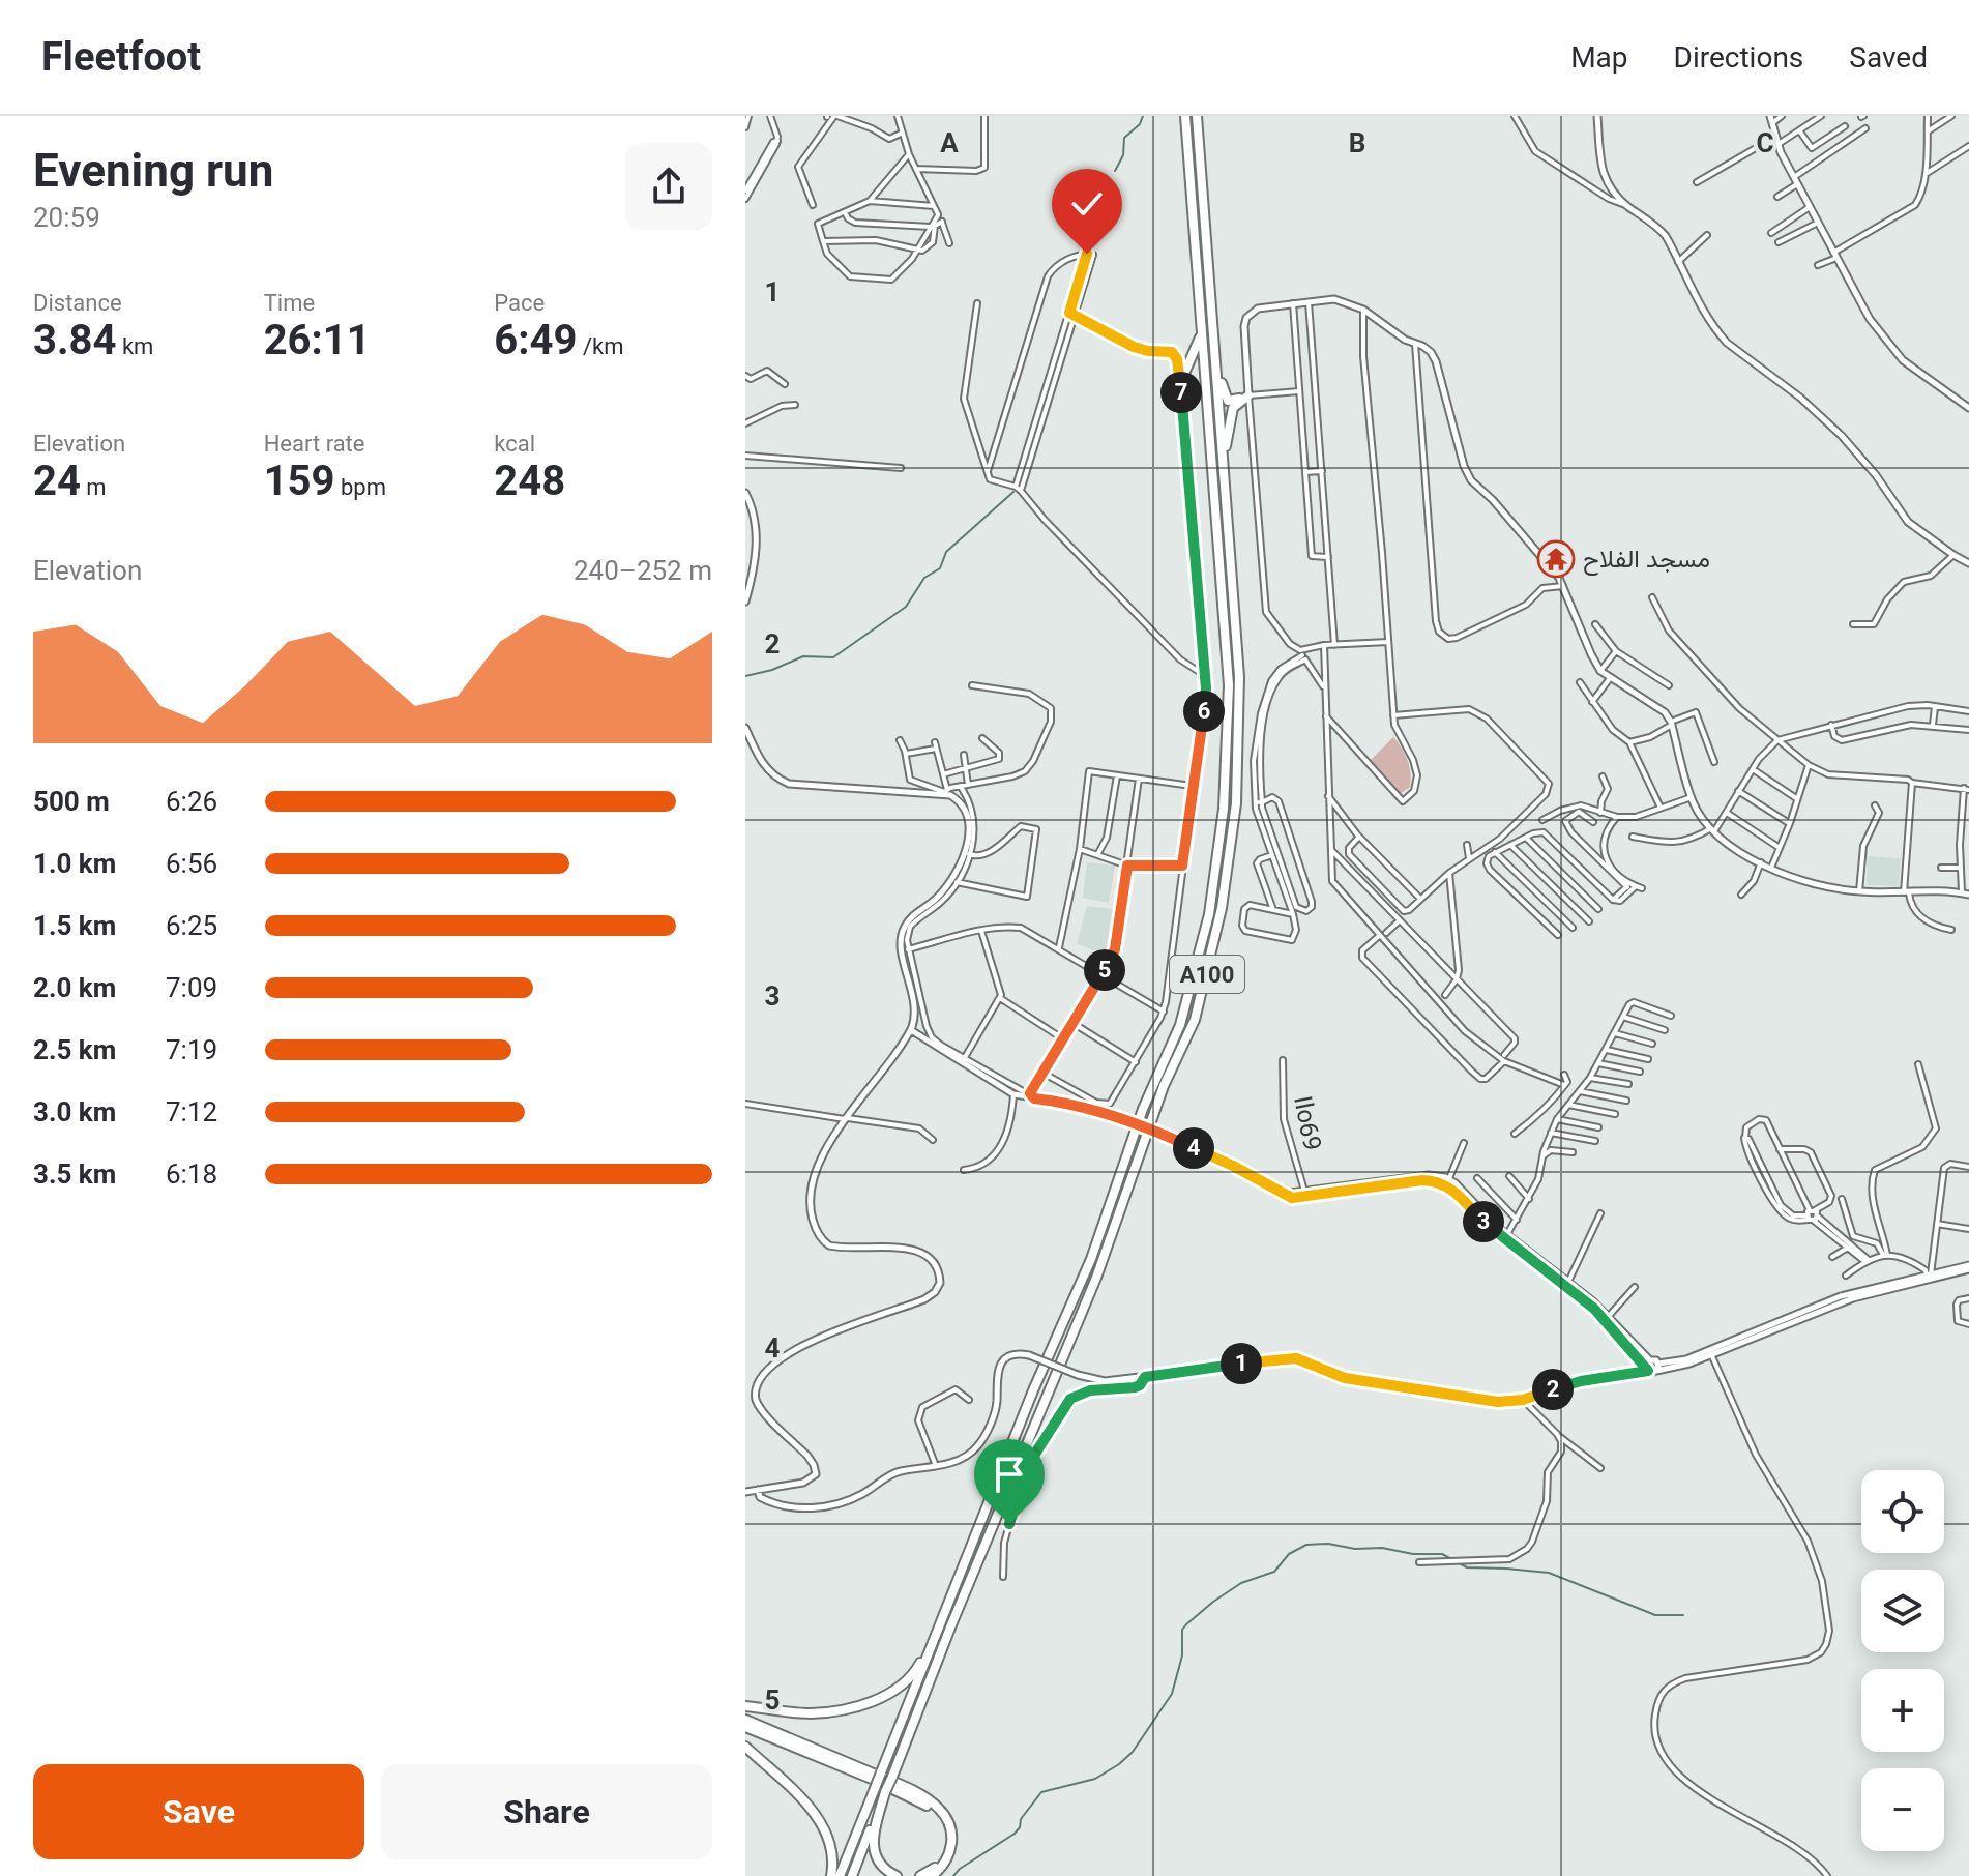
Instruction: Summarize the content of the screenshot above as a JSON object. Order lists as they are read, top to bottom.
{
  "streets": {
    "highway": ["A100"],
    "street": ["Ilo69"]
  },
  "places": {
    "temple": ["مسجد الفلاح"]
  },
  "page": {
    "header": "Fleetfoot",
    "nav": ["Map", "Directions", "Saved"],
    "heading": ["Evening run", "20:59"],
    "stats": [
      ["Distance", "3.84 km"],
      ["Time", "26:11"],
      ["Pace", "6:49 /km"],
      ["Elevation", "24 m"],
      ["Heart rate", "159 bpm"],
      ["kcal", "248"]
    ],
    "pins": [
      "7",
      "6",
      "5",
      "4",
      "3",
      "1",
      "2"
    ],
    "chart": ["Elevation", "240–252 m"],
    "list": [
      {
        "name": "500 m",
        "note": "6:26"
      },
      {
        "name": "1.0 km",
        "note": "6:56"
      },
      {
        "name": "1.5 km",
        "note": "6:25"
      },
      {
        "name": "2.0 km",
        "note": "7:09"
      },
      {
        "name": "2.5 km",
        "note": "7:19"
      },
      {
        "name": "3.0 km",
        "note": "7:12"
      },
      {
        "name": "3.5 km",
        "note": "6:18"
      }
    ],
    "map_buttons": ["+", "−"],
    "buttons": ["Save", "Share"]
  },
  "grid": {
    "columns": ["A", "B", "C"],
    "rows": [
      "1",
      "2",
      "3",
      "4",
      "5"
    ]
  }
}
